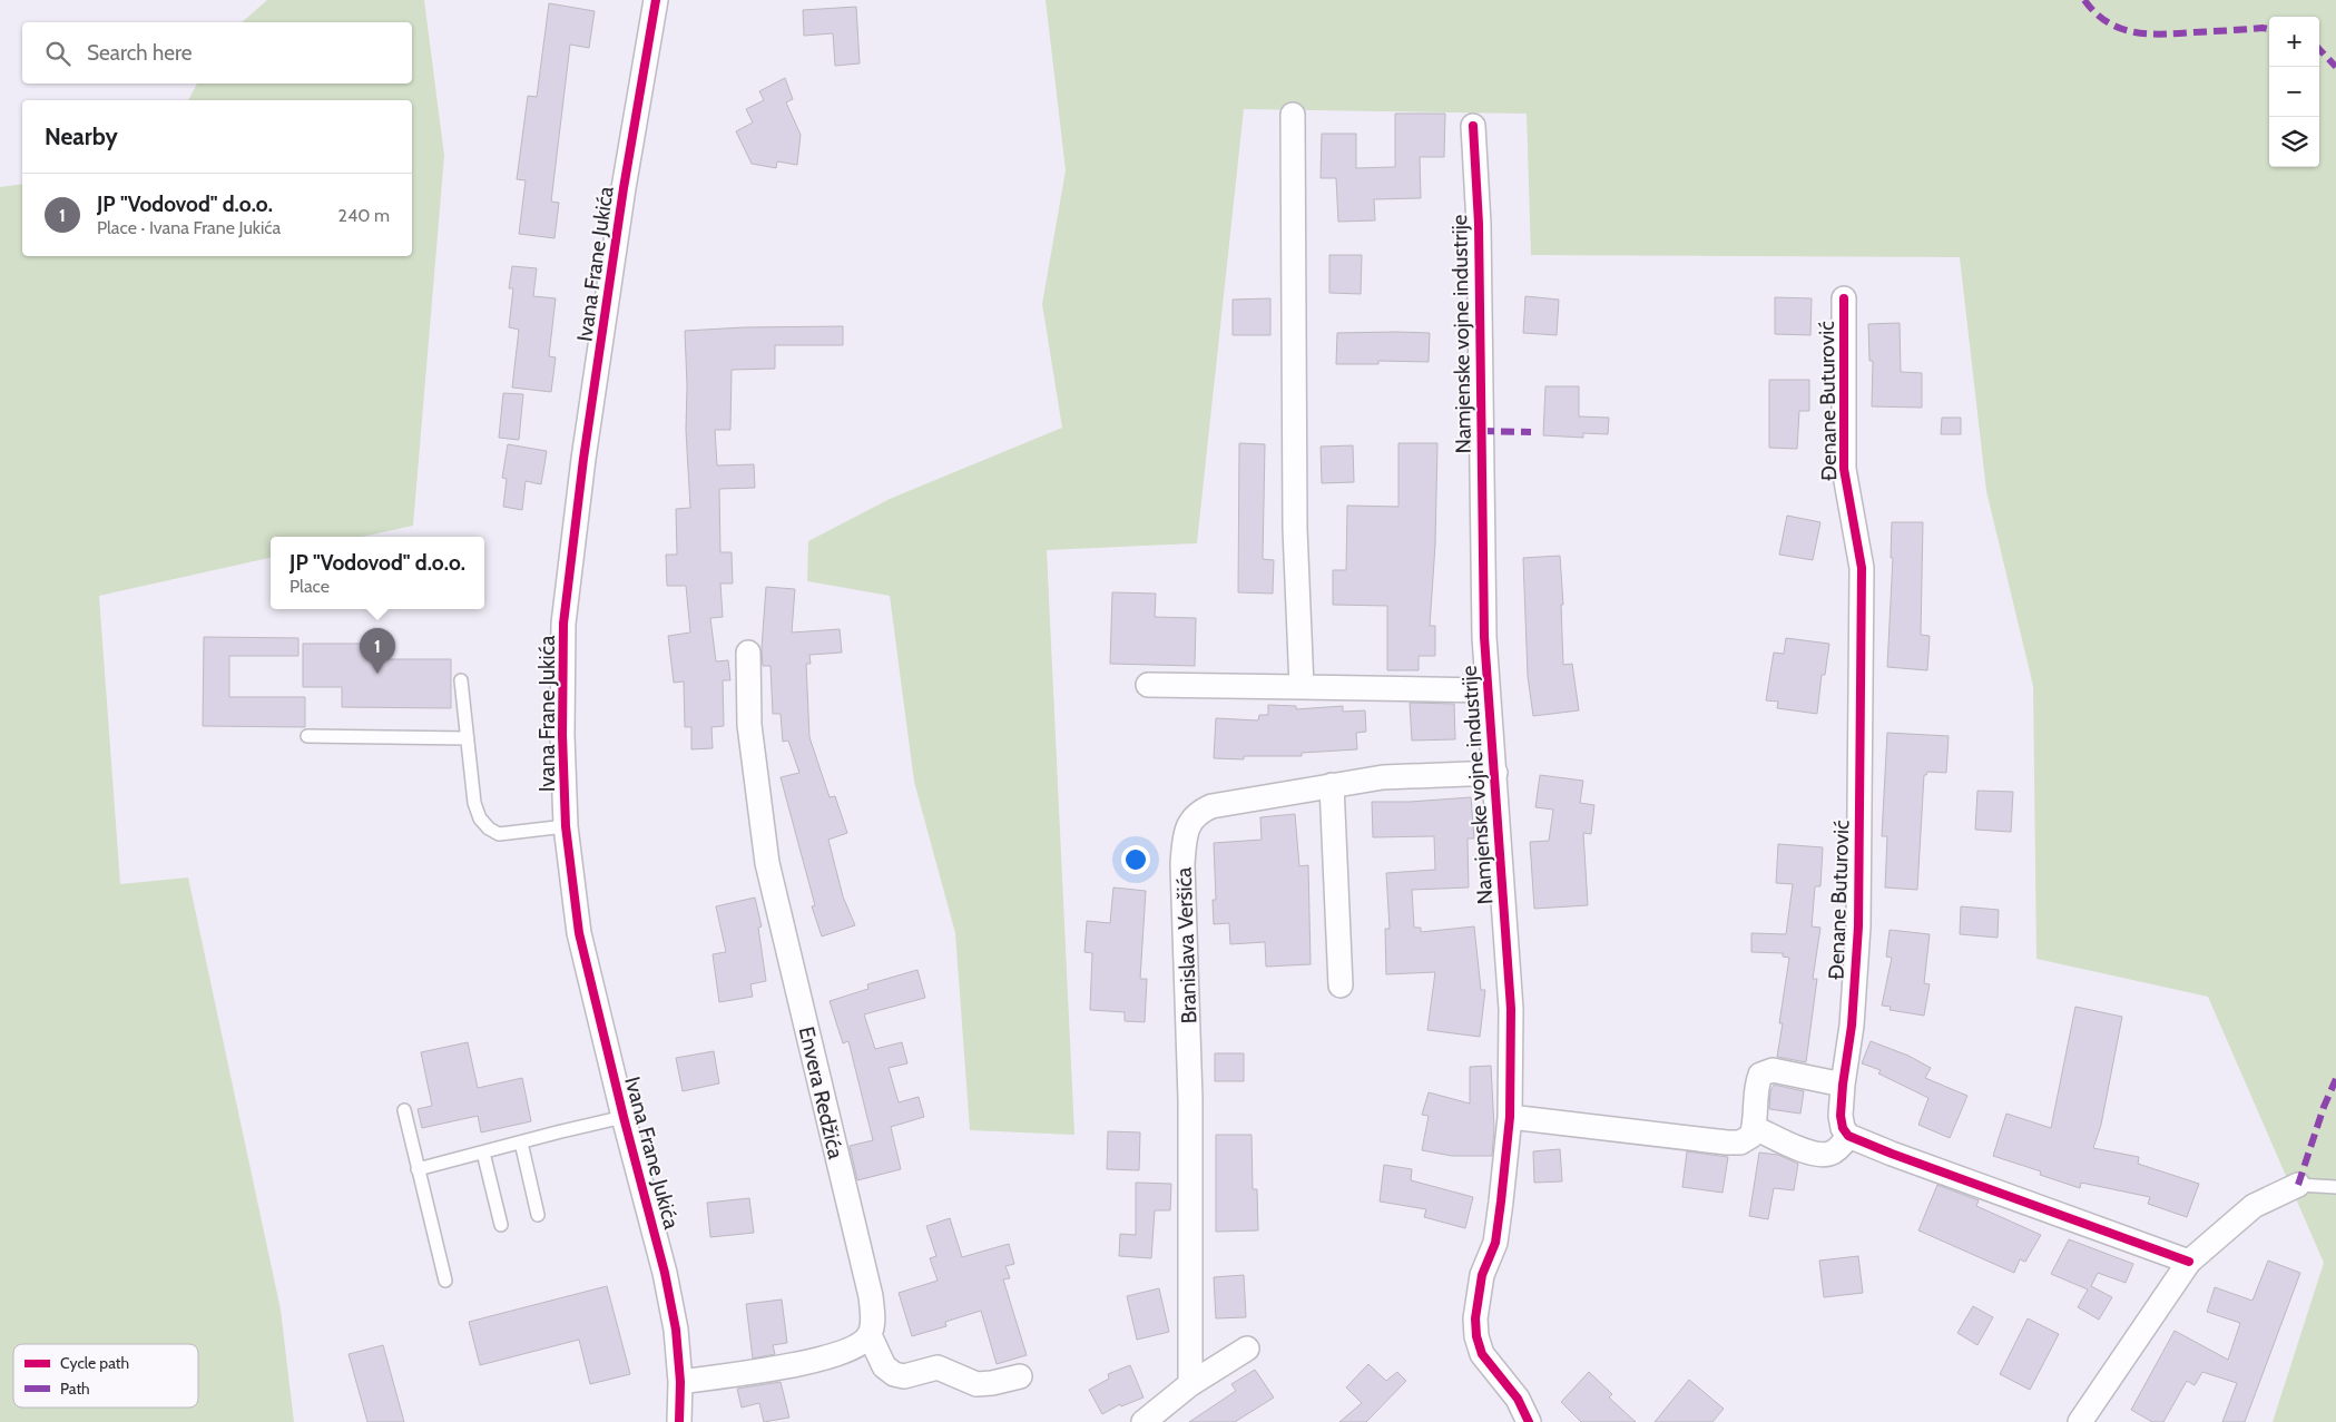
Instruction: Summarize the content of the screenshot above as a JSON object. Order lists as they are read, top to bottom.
{
  "streets": {
    "street": [
      "Ivana Frane Jukića",
      "Namjenske vojne industrije",
      "Đenane Buturović",
      "Branislava Veršića",
      "Envera Redžića"
    ]
  },
  "crossings": [
    ["Namjenske vojne industrije", "Branislava Veršića"]
  ],
  "legend": ["Cycle path", "Path"],
  "page": {
    "map_buttons": ["+", "−"],
    "search": "Search here",
    "heading": "Nearby",
    "list": [
      {
        "mark": "1",
        "name": "JP \"Vodovod\" d.o.o.",
        "note": "Place · Ivana Frane Jukića",
        "value": "240 m"
      }
    ],
    "popup": ["JP \"Vodovod\" d.o.o.", "Place"],
    "pins": "1"
  }
}
